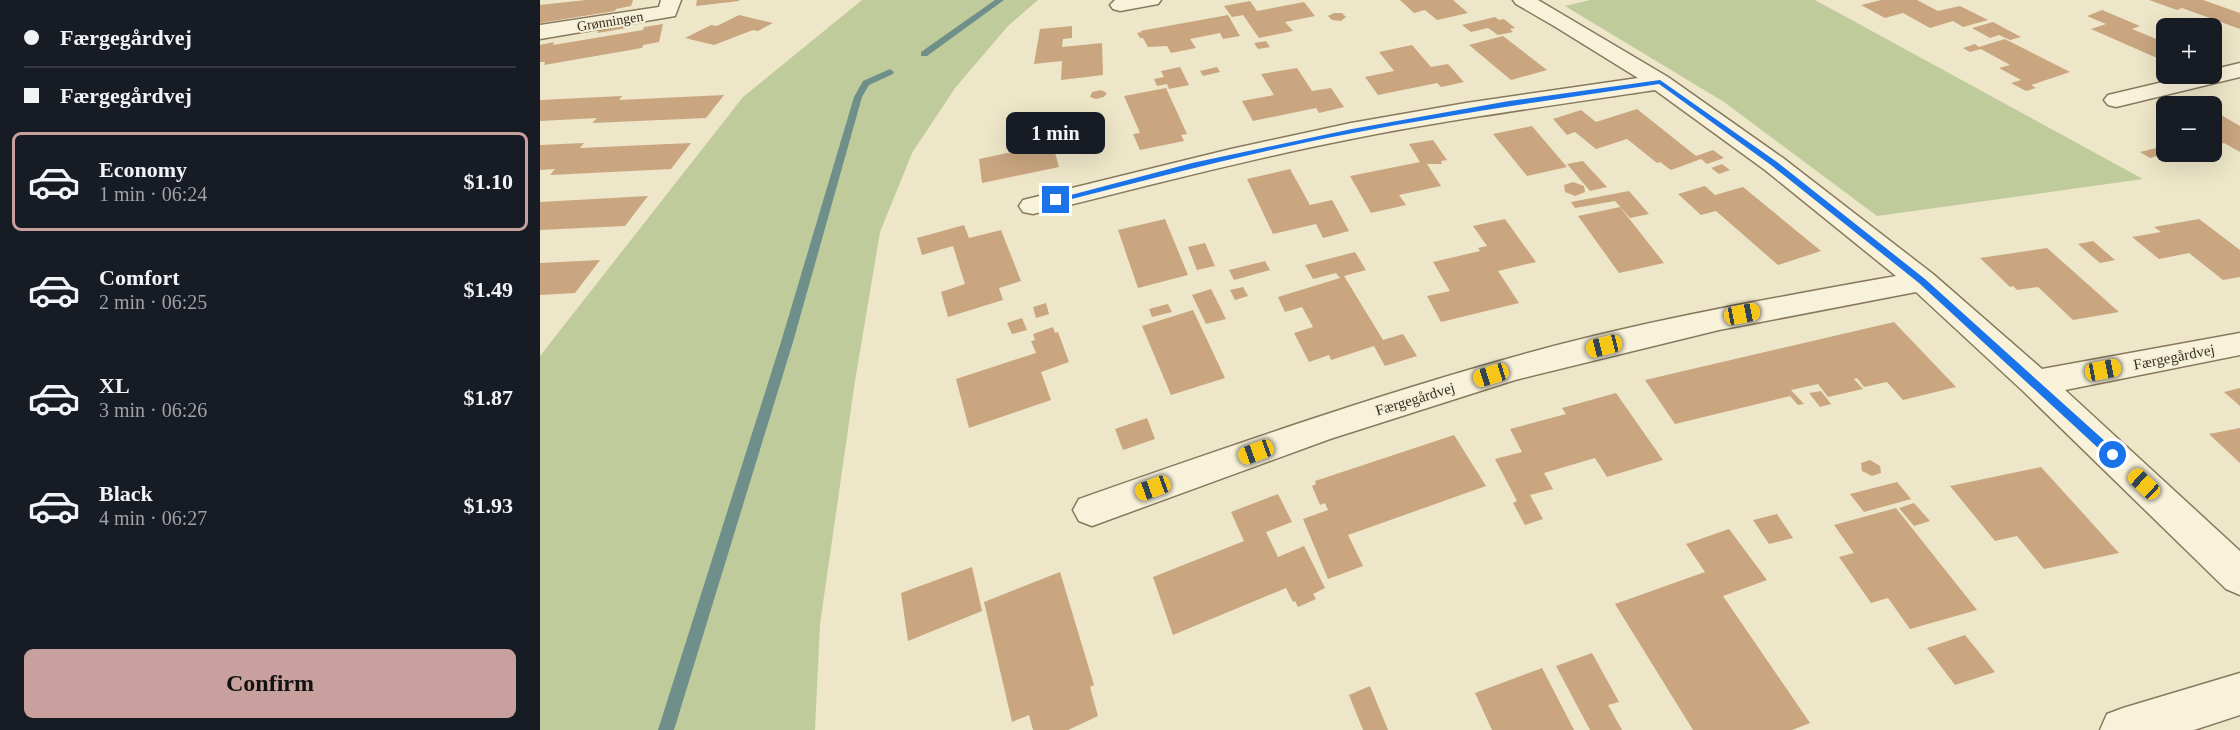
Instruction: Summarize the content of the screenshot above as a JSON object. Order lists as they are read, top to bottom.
{
  "streets": {
    "street": ["Grønningen", "Færgegårdvej"]
  },
  "page": {
    "banner": ["Færgegårdvej", "Færgegårdvej"],
    "map_buttons": ["+", "−"],
    "bubble": "1 min",
    "list": [
      {
        "name": "Economy",
        "note": "1 min · 06:24",
        "value": "$1.10"
      },
      {
        "name": "Comfort",
        "note": "2 min · 06:25",
        "value": "$1.49"
      },
      {
        "name": "XL",
        "note": "3 min · 06:26",
        "value": "$1.87"
      },
      {
        "name": "Black",
        "note": "4 min · 06:27",
        "value": "$1.93"
      }
    ],
    "buttons": "Confirm"
  }
}
